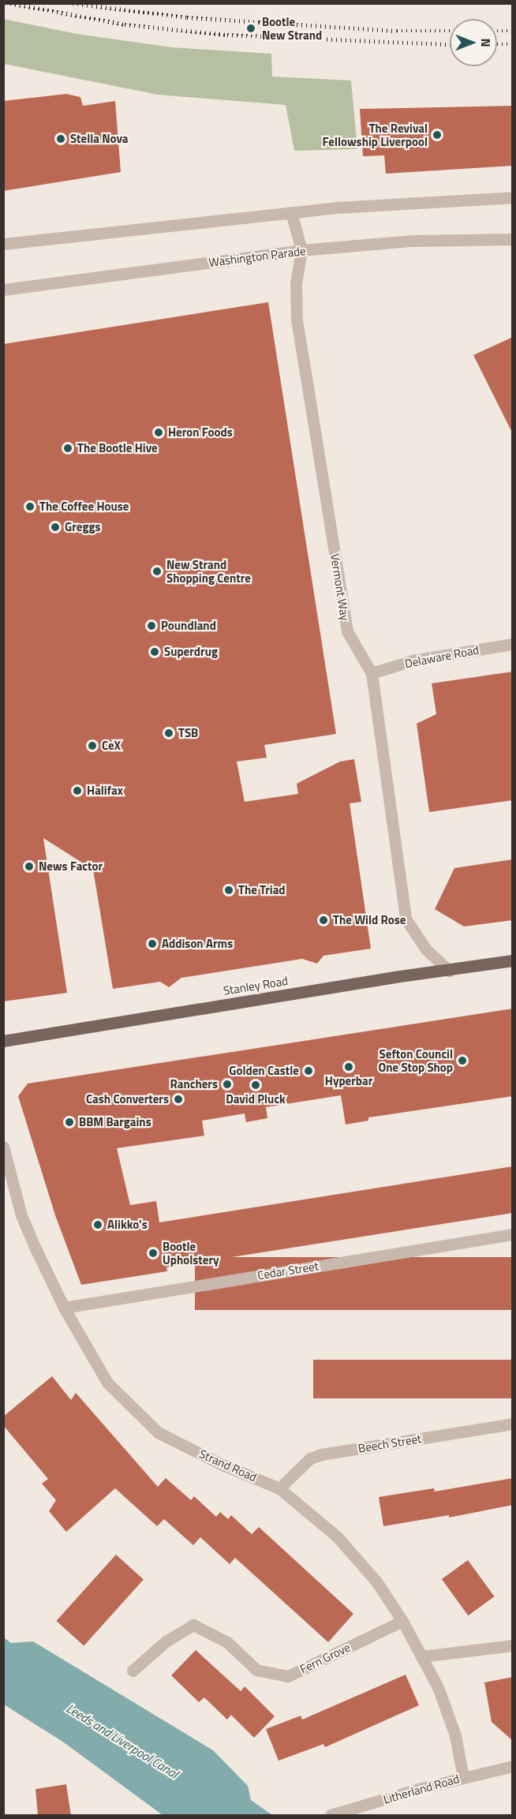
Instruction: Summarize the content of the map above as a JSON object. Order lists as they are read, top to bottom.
{
  "streets": {
    "main road": ["Stanley Road"],
    "street": [
      "Washington Parade",
      "Vermont Way",
      "Delaware Road",
      "Cedar Street",
      "Beech Street",
      "Strand Road",
      "Fern Grove",
      "Litherland Road"
    ]
  },
  "crossings": [
    ["Washington Parade", "Vermont Way"],
    ["Vermont Way", "Delaware Road"],
    ["Vermont Way", "Stanley Road"],
    ["Cedar Street", "Strand Road"],
    ["Beech Street", "Strand Road"],
    ["Strand Road", "Fern Grove"],
    ["Strand Road", "Litherland Road"]
  ],
  "water": ["Leeds and Liverpool Canal"],
  "places": [
    "Bootle New Strand",
    "The Revival Fellowship Liverpool",
    "Stella Nova",
    "Heron Foods",
    "The Bootle Hive",
    "The Coffee House",
    "Greggs",
    "New Strand Shopping Centre",
    "Poundland",
    "Superdrug",
    "TSB",
    "CeX",
    "Halifax",
    "News Factor",
    "The Triad",
    "The Wild Rose",
    "Addison Arms",
    "Sefton Council One Stop Shop",
    "Hyperbar",
    "Golden Castle",
    "Ranchers",
    "David Pluck",
    "Cash Converters",
    "BBM Bargains",
    "Alikko's",
    "Bootle Upholstery"
  ],
  "north": "right"
}
